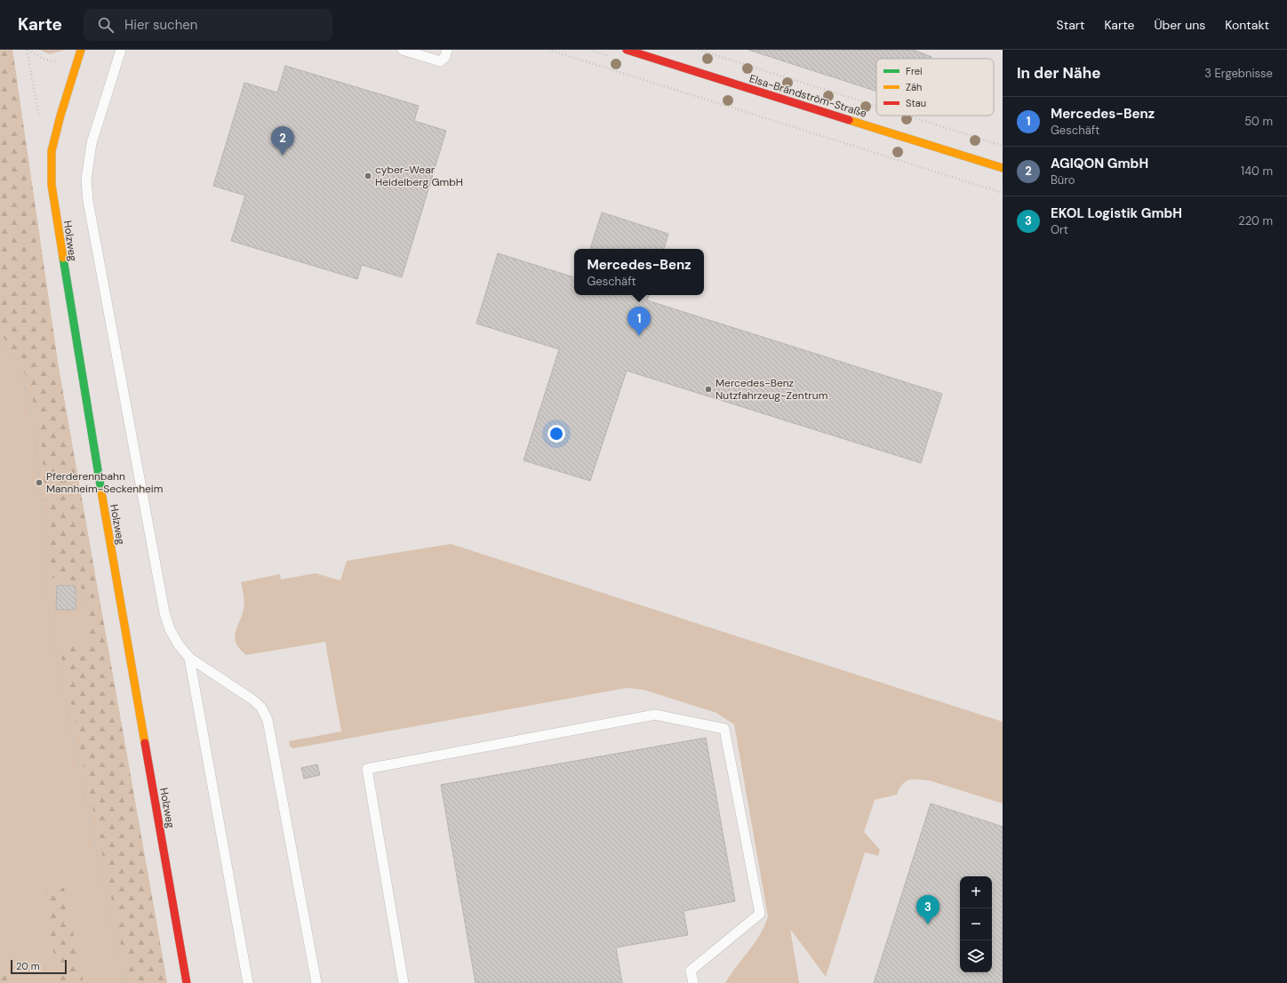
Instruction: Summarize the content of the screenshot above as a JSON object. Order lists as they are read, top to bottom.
{
  "streets": {
    "street": ["Elsa-Brändström-Straße", "Holzweg"]
  },
  "places": ["cyber-Wear Heidelberg GmbH", "Mercedes-Benz Nutzfahrzeug-Zentrum", "Pferderennbahn Mannheim-Seckenheim"],
  "legend": ["Frei", "Zäh", "Stau"],
  "scale_bar": "20 m",
  "page": {
    "header": "Karte",
    "search": "Hier suchen",
    "nav": [
      "Start",
      "Karte",
      "Über uns",
      "Kontakt"
    ],
    "heading": ["In der Nähe", "3 Ergebnisse"],
    "list": [
      {
        "mark": "1",
        "name": "Mercedes-Benz",
        "note": "Geschäft",
        "value": "50 m"
      },
      {
        "mark": "2",
        "name": "AGIQON GmbH",
        "note": "Büro",
        "value": "140 m"
      },
      {
        "mark": "3",
        "name": "EKOL Logistik GmbH",
        "note": "Ort",
        "value": "220 m"
      }
    ],
    "pins": ["2", "1", "3"],
    "popup": ["Mercedes-Benz", "Geschäft"],
    "map_buttons": ["+", "−"],
    "scale": "20 m"
  }
}
